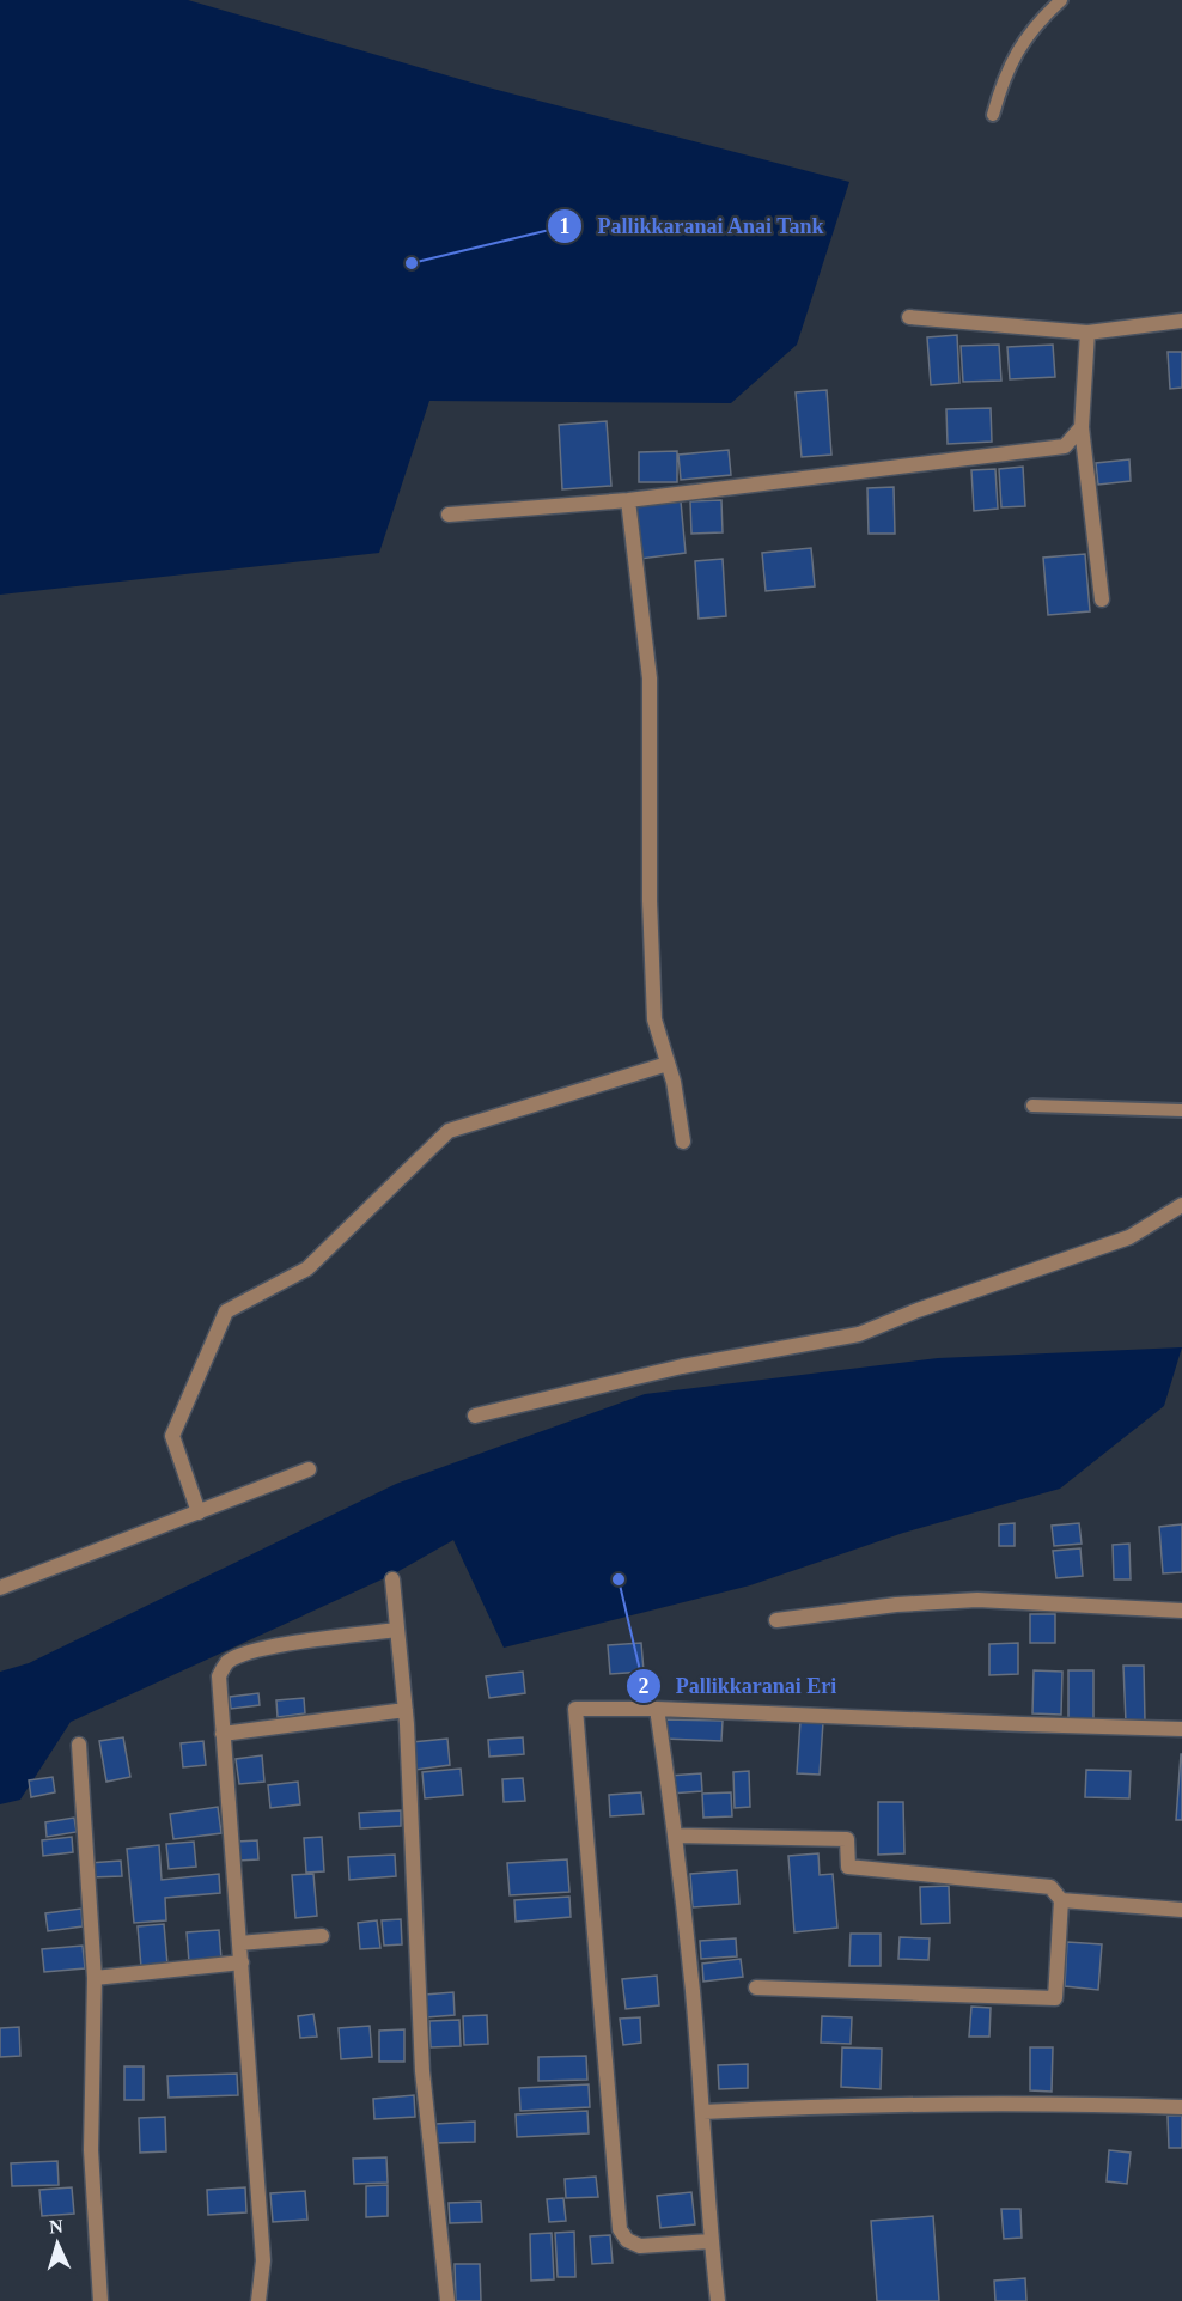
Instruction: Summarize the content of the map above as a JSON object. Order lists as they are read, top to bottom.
{
  "places": ["Pallikkaranai Anai Tank", "Pallikkaranai Eri"],
  "north": "top"
}
